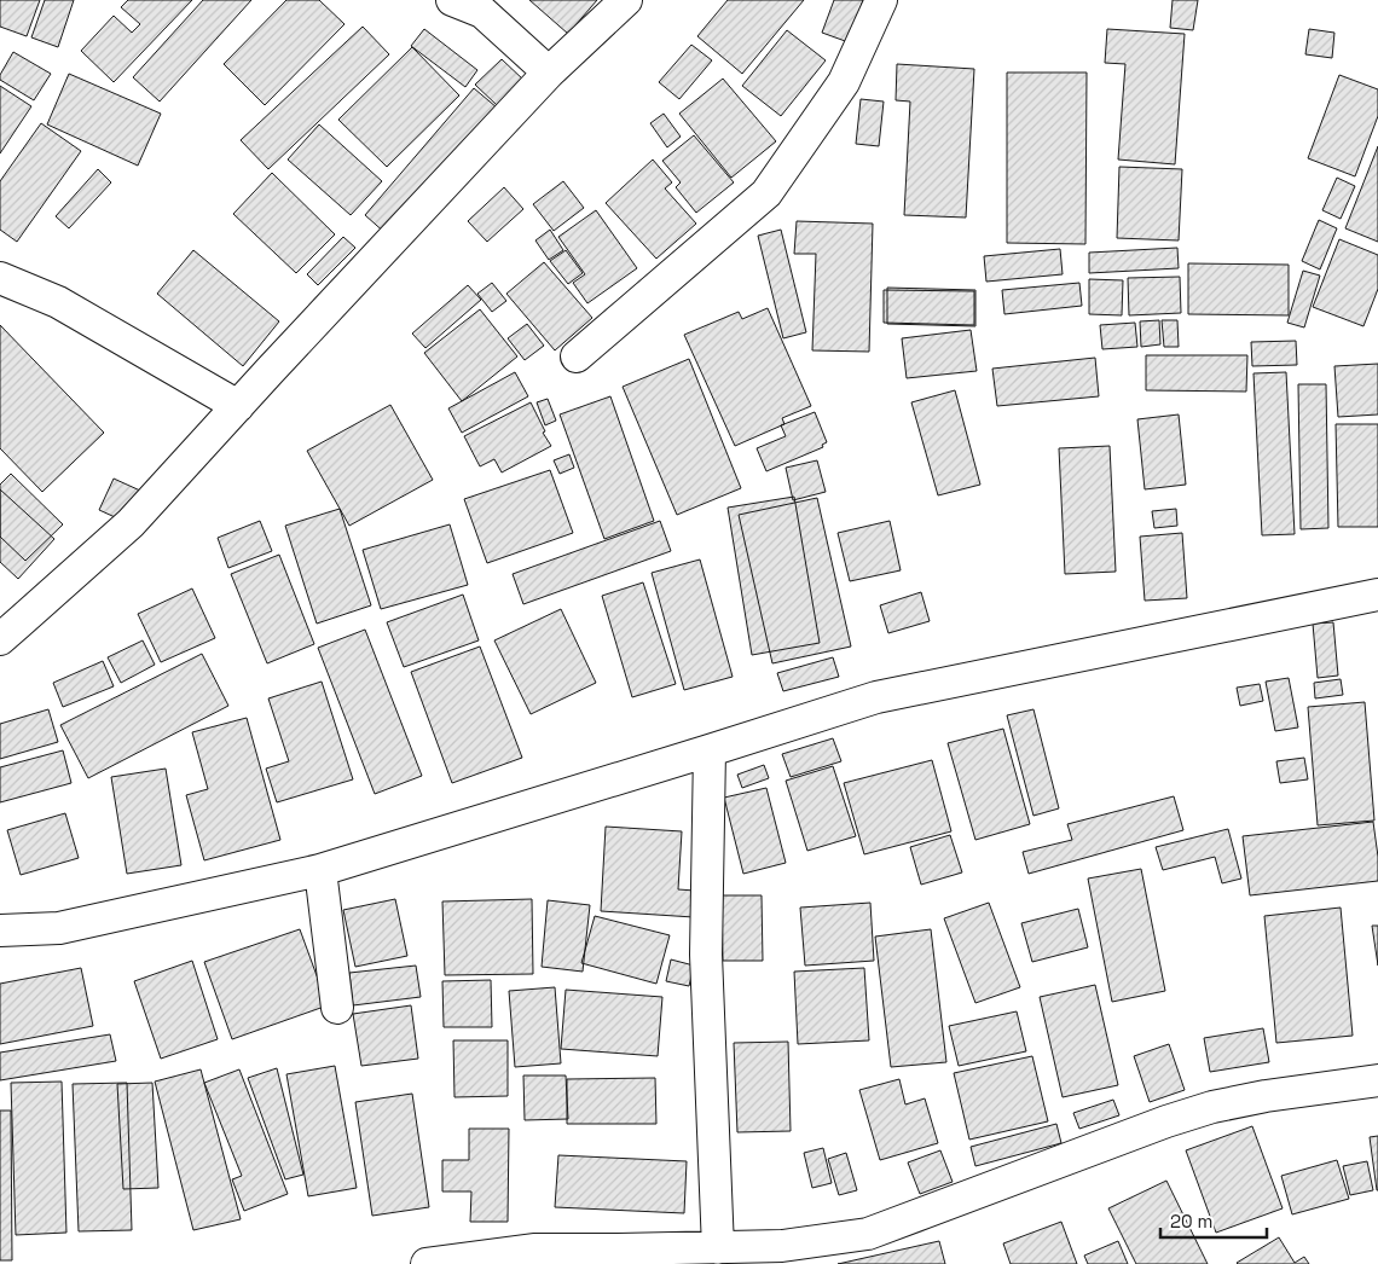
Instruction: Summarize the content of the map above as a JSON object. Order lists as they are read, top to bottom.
{
  "scale_bar": "20 m"
}
